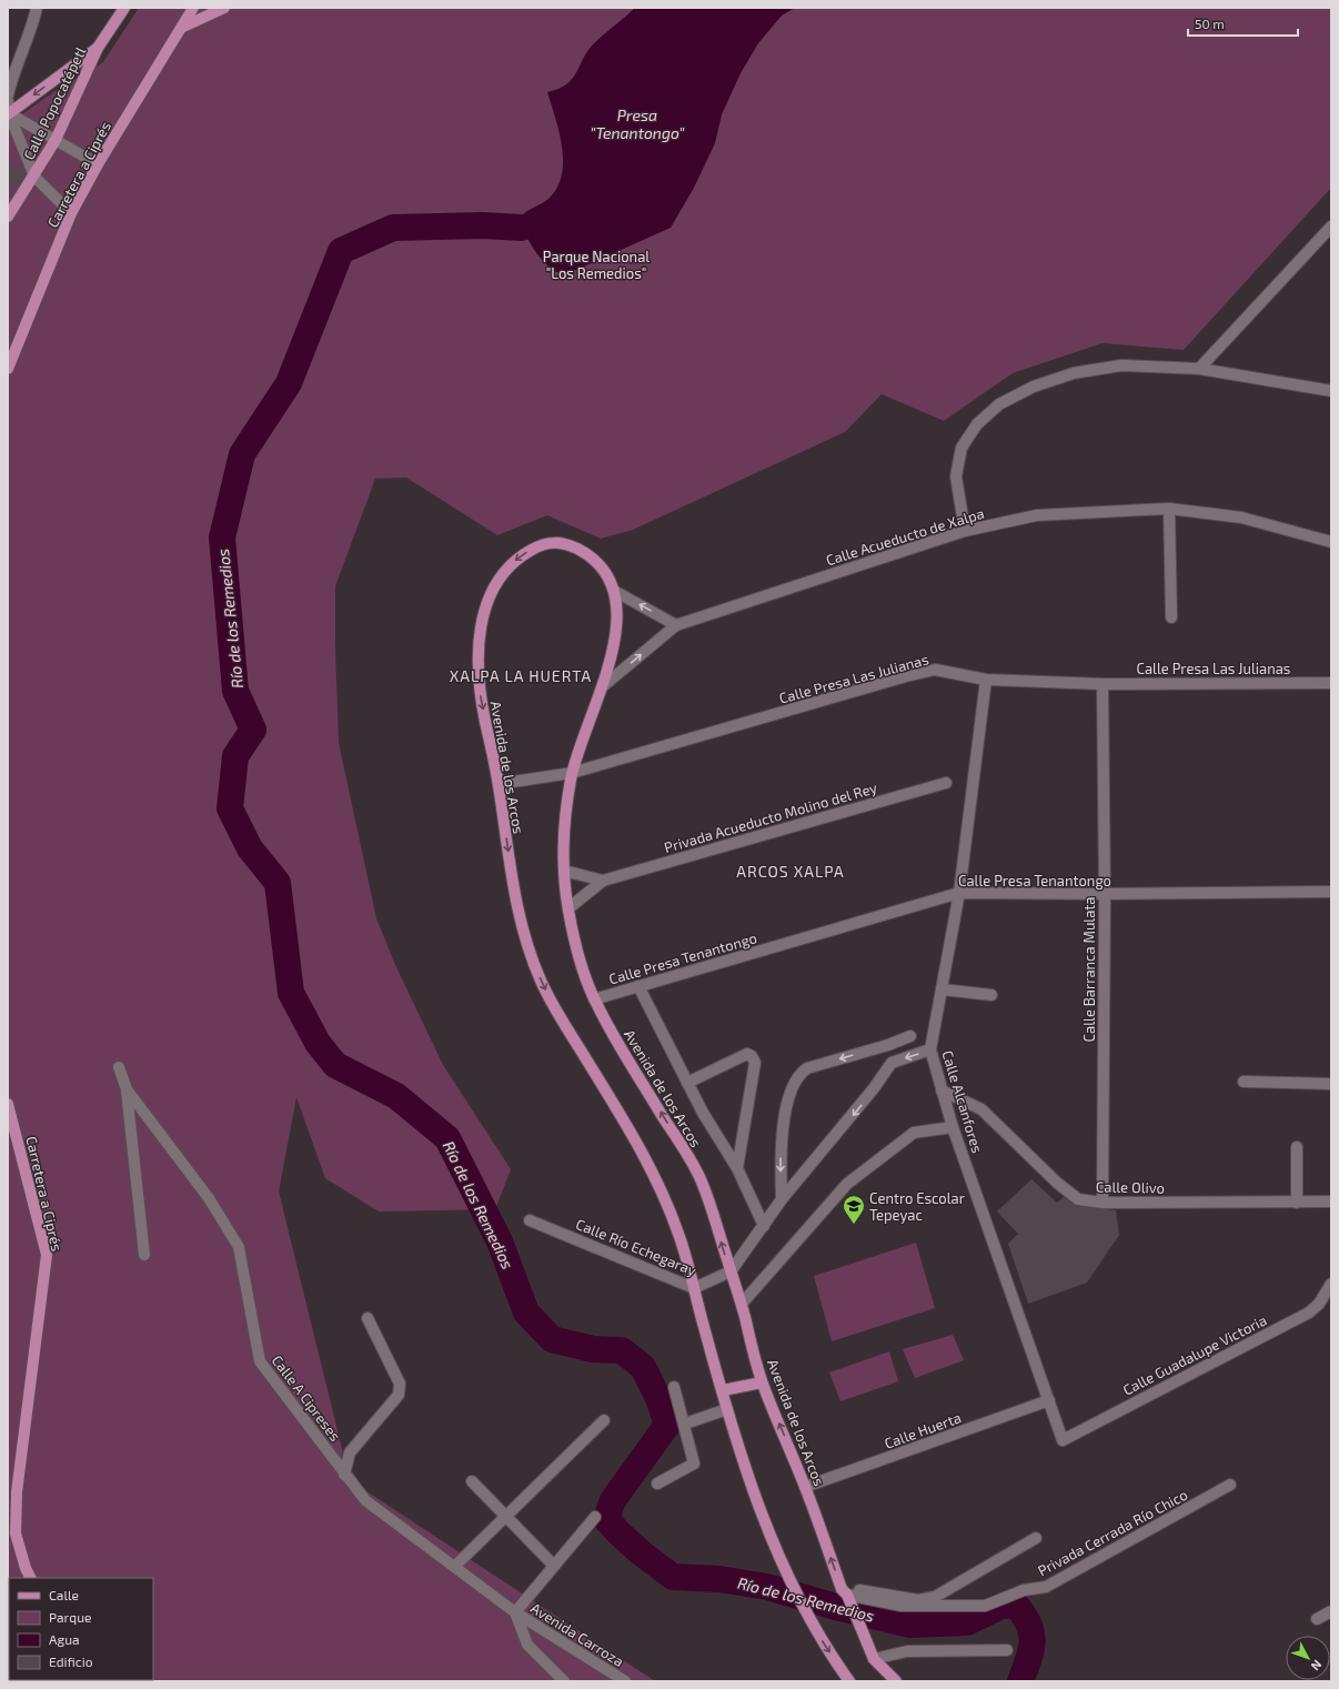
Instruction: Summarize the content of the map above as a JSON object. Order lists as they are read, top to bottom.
{
  "streets": {
    "main road": ["Calle Popocatépetl", "Carretera a Ciprés", "Avenida de los Arcos"],
    "street": [
      "Calle Acueducto de Xalpa",
      "Calle Presa Las Julianas",
      "Privada Acueducto Molino del Rey",
      "Calle Presa Tenantongo",
      "Calle Barranca Mulata",
      "Calle Alcanfores",
      "Calle Olivo",
      "Calle Río Echegaray",
      "Calle Guadalupe Victoria",
      "Calle A Cipreses",
      "Calle Huerta",
      "Privada Cerrada Río Chico",
      "Avenida Carroza"
    ]
  },
  "crossings": [
    ["Calle Acueducto de Xalpa", "Avenida de los Arcos"],
    ["Calle Presa Las Julianas", "Avenida de los Arcos"],
    ["Calle Presa Las Julianas", "Calle Barranca Mulata"],
    ["Calle Presa Las Julianas", "Calle Alcanfores"],
    ["Avenida de los Arcos", "Privada Acueducto Molino del Rey"],
    ["Avenida de los Arcos", "Calle Presa Tenantongo"],
    ["Avenida de los Arcos", "Calle Río Echegaray"],
    ["Avenida de los Arcos", "Calle Huerta"],
    ["Avenida de los Arcos", "Privada Cerrada Río Chico"],
    ["Calle Presa Tenantongo", "Calle Barranca Mulata"],
    ["Calle Presa Tenantongo", "Calle Alcanfores"],
    ["Calle Barranca Mulata", "Calle Olivo"],
    ["Calle Alcanfores", "Calle Olivo"],
    ["Calle Alcanfores", "Calle Guadalupe Victoria"],
    ["Calle Alcanfores", "Calle Huerta"],
    ["Calle A Cipreses", "Avenida Carroza"]
  ],
  "districts": ["XALPA LA HUERTA", "ARCOS XALPA"],
  "water": ["Presa \"Tenantongo\"", "Río de los Remedios"],
  "parks": ["Parque Nacional \"Los Remedios\""],
  "places": {
    "school or university": ["Centro Escolar Tepeyac"]
  },
  "legend": [
    "Calle",
    "Parque",
    "Agua",
    "Edificio"
  ],
  "scale_bar": "50 m",
  "north": "bottom right"
}
